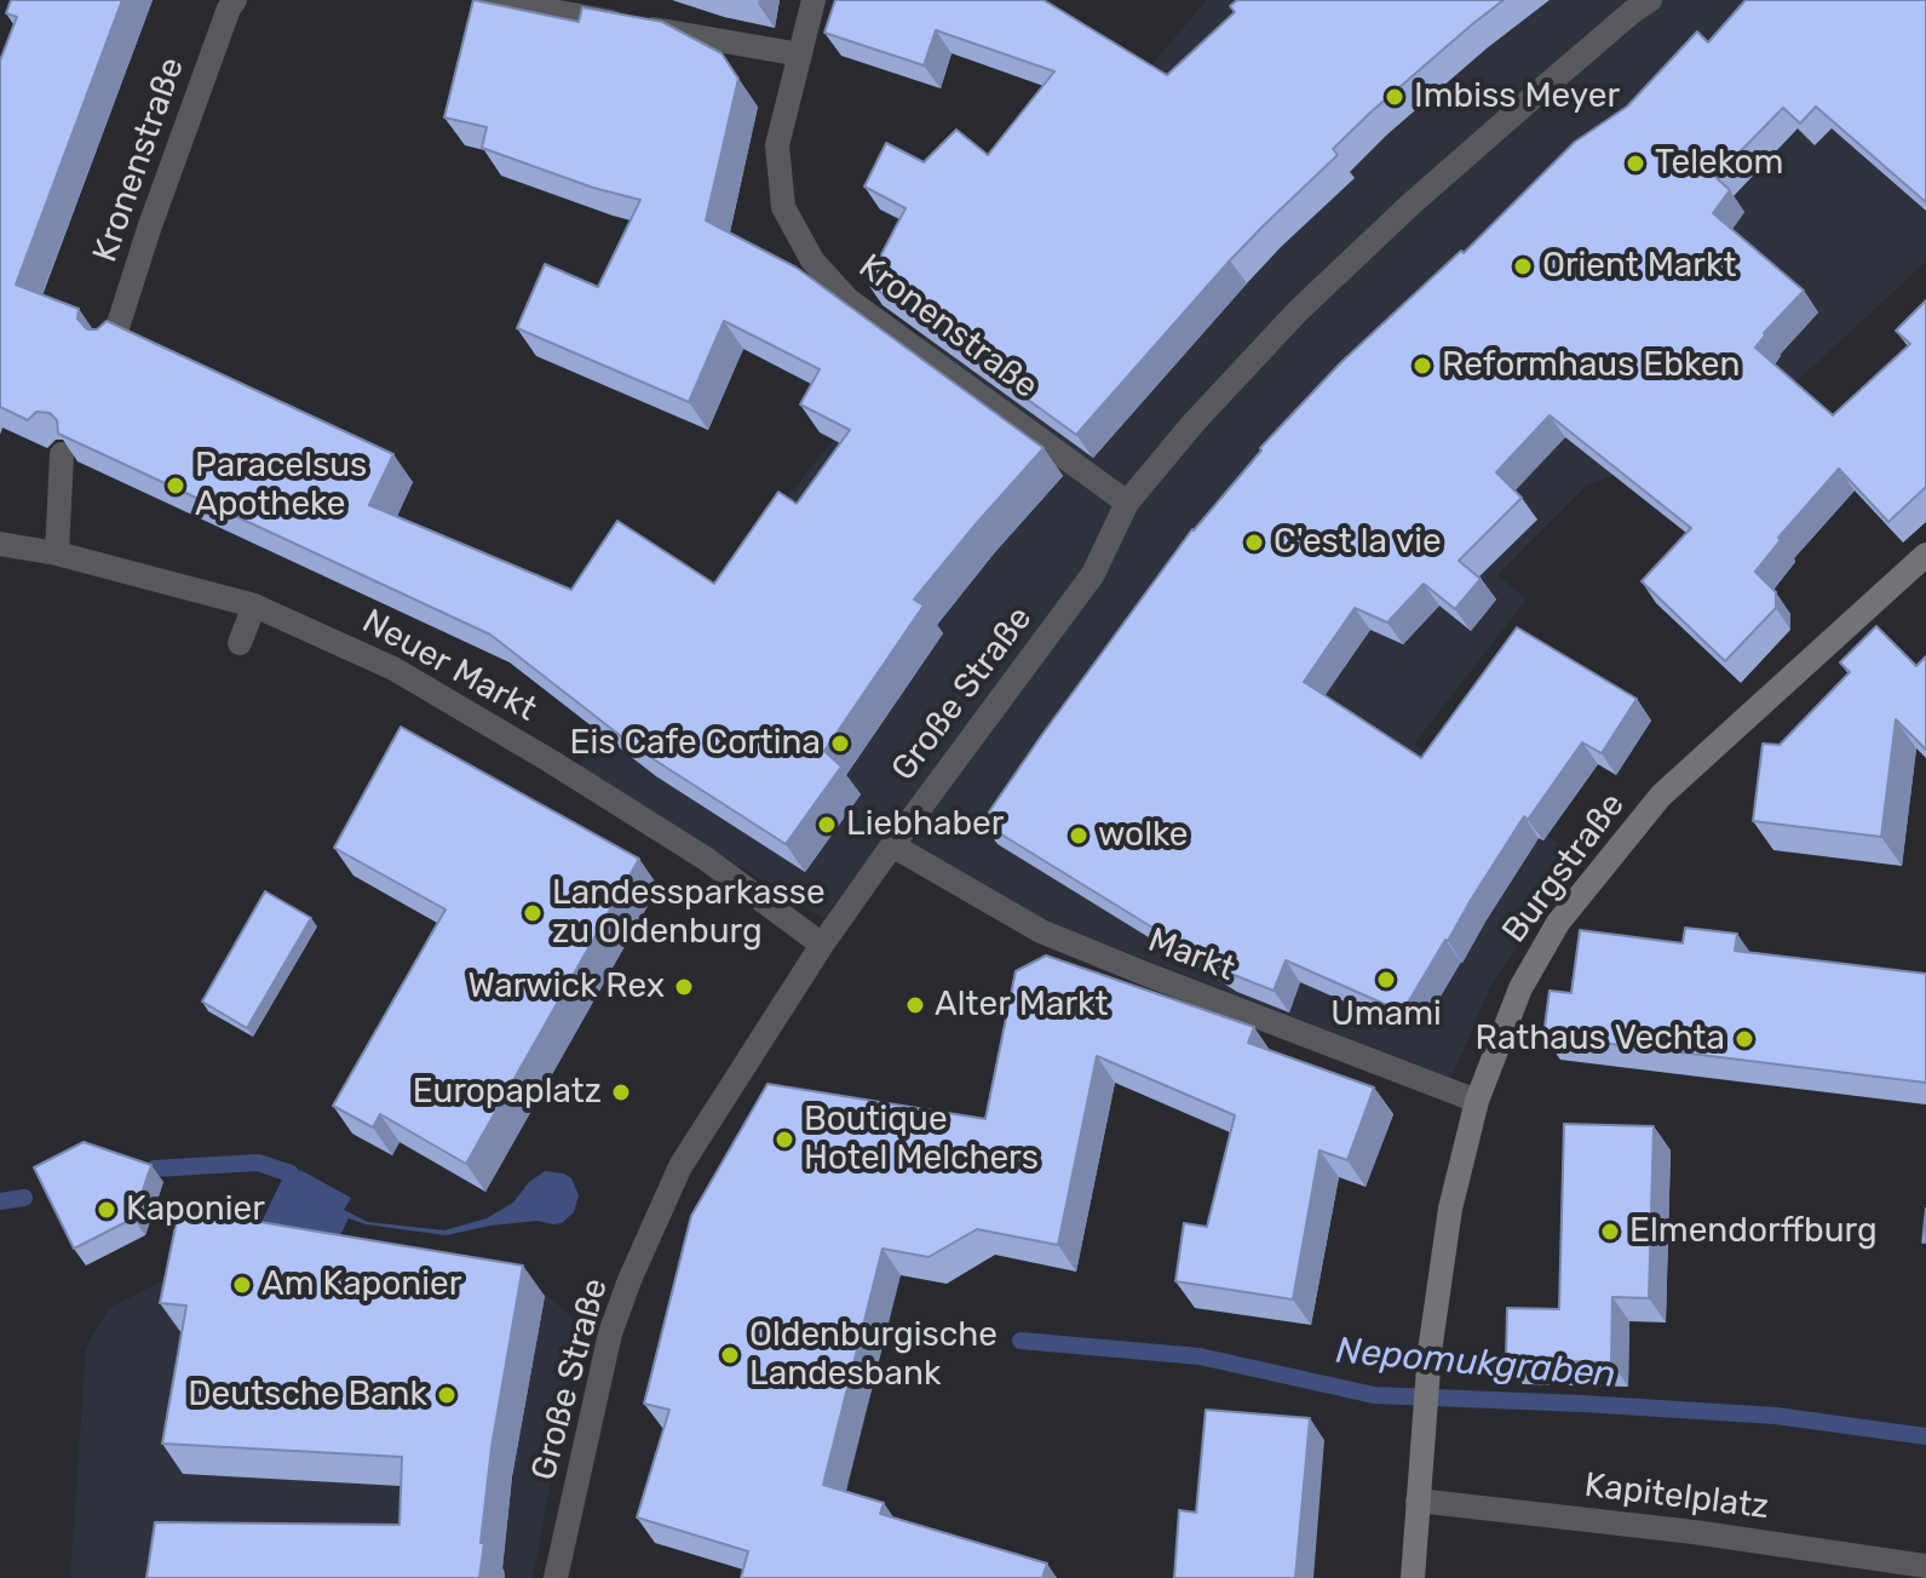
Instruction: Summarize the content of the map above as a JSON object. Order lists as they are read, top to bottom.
{
  "streets": {
    "street": [
      "Kronenstraße",
      "Neuer Markt",
      "Große Straße",
      "Burgstraße",
      "Markt",
      "Kapitelplatz"
    ]
  },
  "crossings": [
    ["Kronenstraße", "Große Straße"],
    ["Neuer Markt", "Große Straße"],
    ["Große Straße", "Markt"],
    ["Burgstraße", "Markt"],
    ["Burgstraße", "Kapitelplatz"]
  ],
  "water": ["Nepomukgraben"],
  "places": [
    "Imbiss Meyer",
    "Telekom",
    "Orient Markt",
    "Reformhaus Ebken",
    "Paracelsus Apotheke",
    "C'est la vie",
    "Eis Cafe Cortina",
    "Liebhaber",
    "wolke",
    "Landessparkasse zu Oldenburg",
    "Umami",
    "Warwick Rex",
    "Alter Markt",
    "Rathaus Vechta",
    "Europaplatz",
    "Boutique Hotel Melchers",
    "Kaponier",
    "Elmendorffburg",
    "Am Kaponier",
    "Oldenburgische Landesbank",
    "Deutsche Bank"
  ]
}
